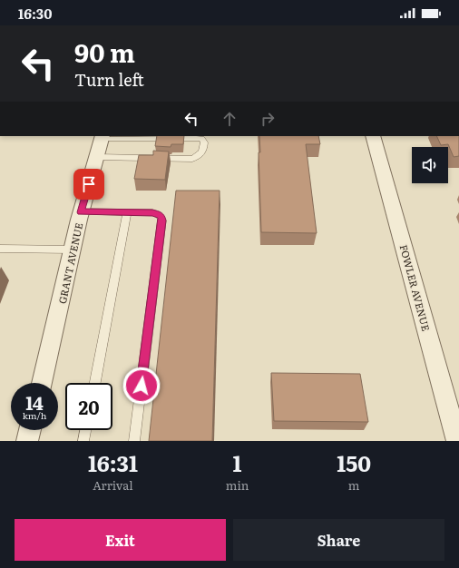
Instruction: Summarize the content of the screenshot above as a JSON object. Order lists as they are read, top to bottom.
{
  "streets": {
    "street": ["GRANT AVENUE", "FOWLER AVENUE"]
  },
  "page": {
    "status": "16:30",
    "turn": ["90 m", "Turn left"],
    "speed": "14 km/h",
    "limit": "20",
    "eta": [
      "16:31",
      "Arrival",
      "1",
      "min",
      "150",
      "m"
    ],
    "buttons": ["Exit", "Share"]
  }
}
